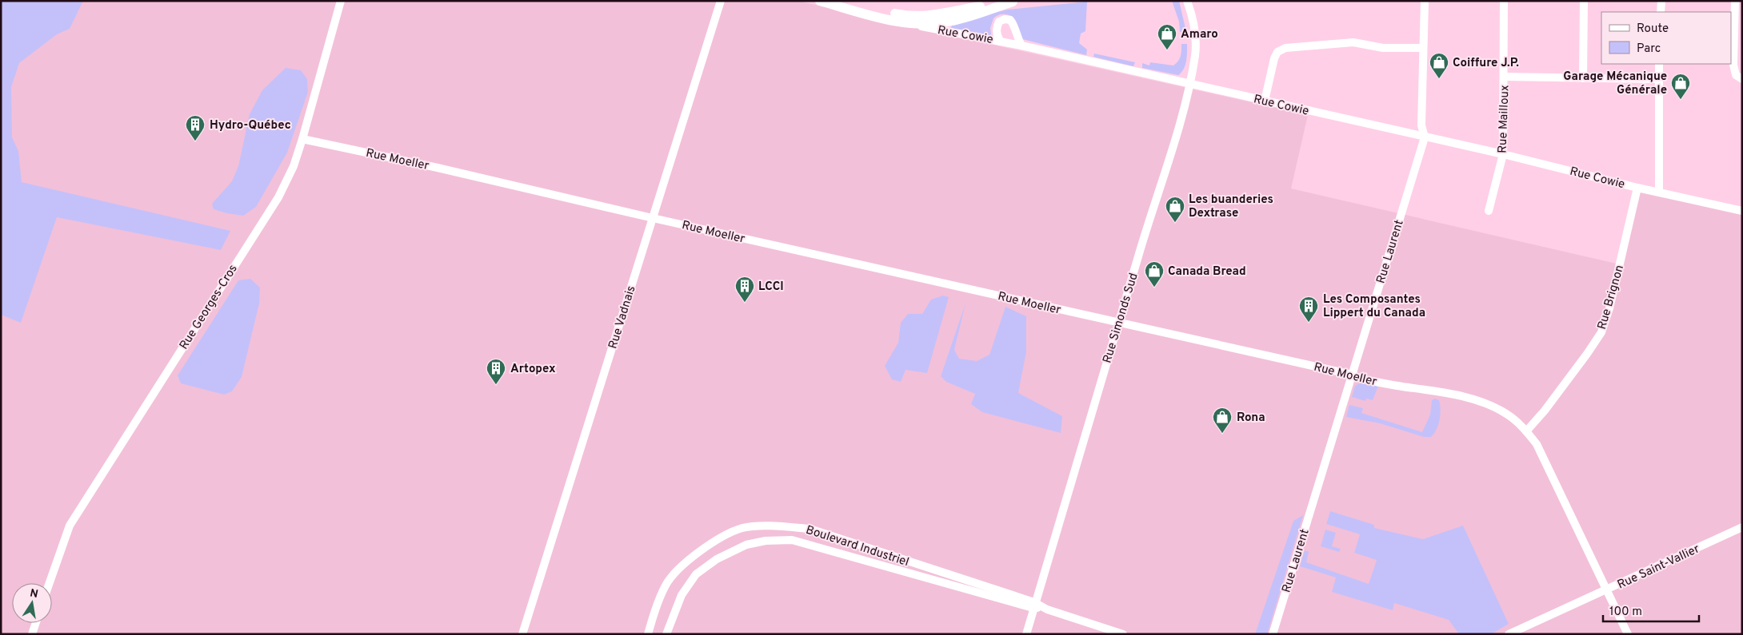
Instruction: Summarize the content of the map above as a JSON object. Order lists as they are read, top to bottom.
{
  "streets": {
    "main road": ["Rue Cowie"],
    "street": [
      "Rue Mailloux",
      "Rue Moeller",
      "Rue Laurent",
      "Rue Brignon",
      "Rue Georges-Cros",
      "Rue Vadnais",
      "Rue Simonds Sud",
      "Boulevard Industriel",
      "Rue Saint-Vallier"
    ]
  },
  "crossings": [
    ["Rue Cowie", "Rue Mailloux"],
    ["Rue Cowie", "Rue Laurent"],
    ["Rue Cowie", "Rue Brignon"],
    ["Rue Cowie", "Rue Simonds Sud"],
    ["Rue Moeller", "Rue Laurent"],
    ["Rue Moeller", "Rue Brignon"],
    ["Rue Moeller", "Rue Georges-Cros"],
    ["Rue Moeller", "Rue Vadnais"],
    ["Rue Moeller", "Rue Simonds Sud"],
    ["Rue Moeller", "Rue Saint-Vallier"],
    ["Rue Simonds Sud", "Boulevard Industriel"]
  ],
  "places": {
    "shop": [
      "Amaro",
      "Coiffure J.P.",
      "Garage Mécanique Générale",
      "Les buanderies Dextrase",
      "Canada Bread",
      "Rona"
    ],
    "building": [
      "Hydro-Québec",
      "LCCI",
      "Les Composantes Lippert du Canada",
      "Artopex"
    ]
  },
  "legend": ["Route", "Parc"],
  "scale_bar": "100 m",
  "north": "top"
}
